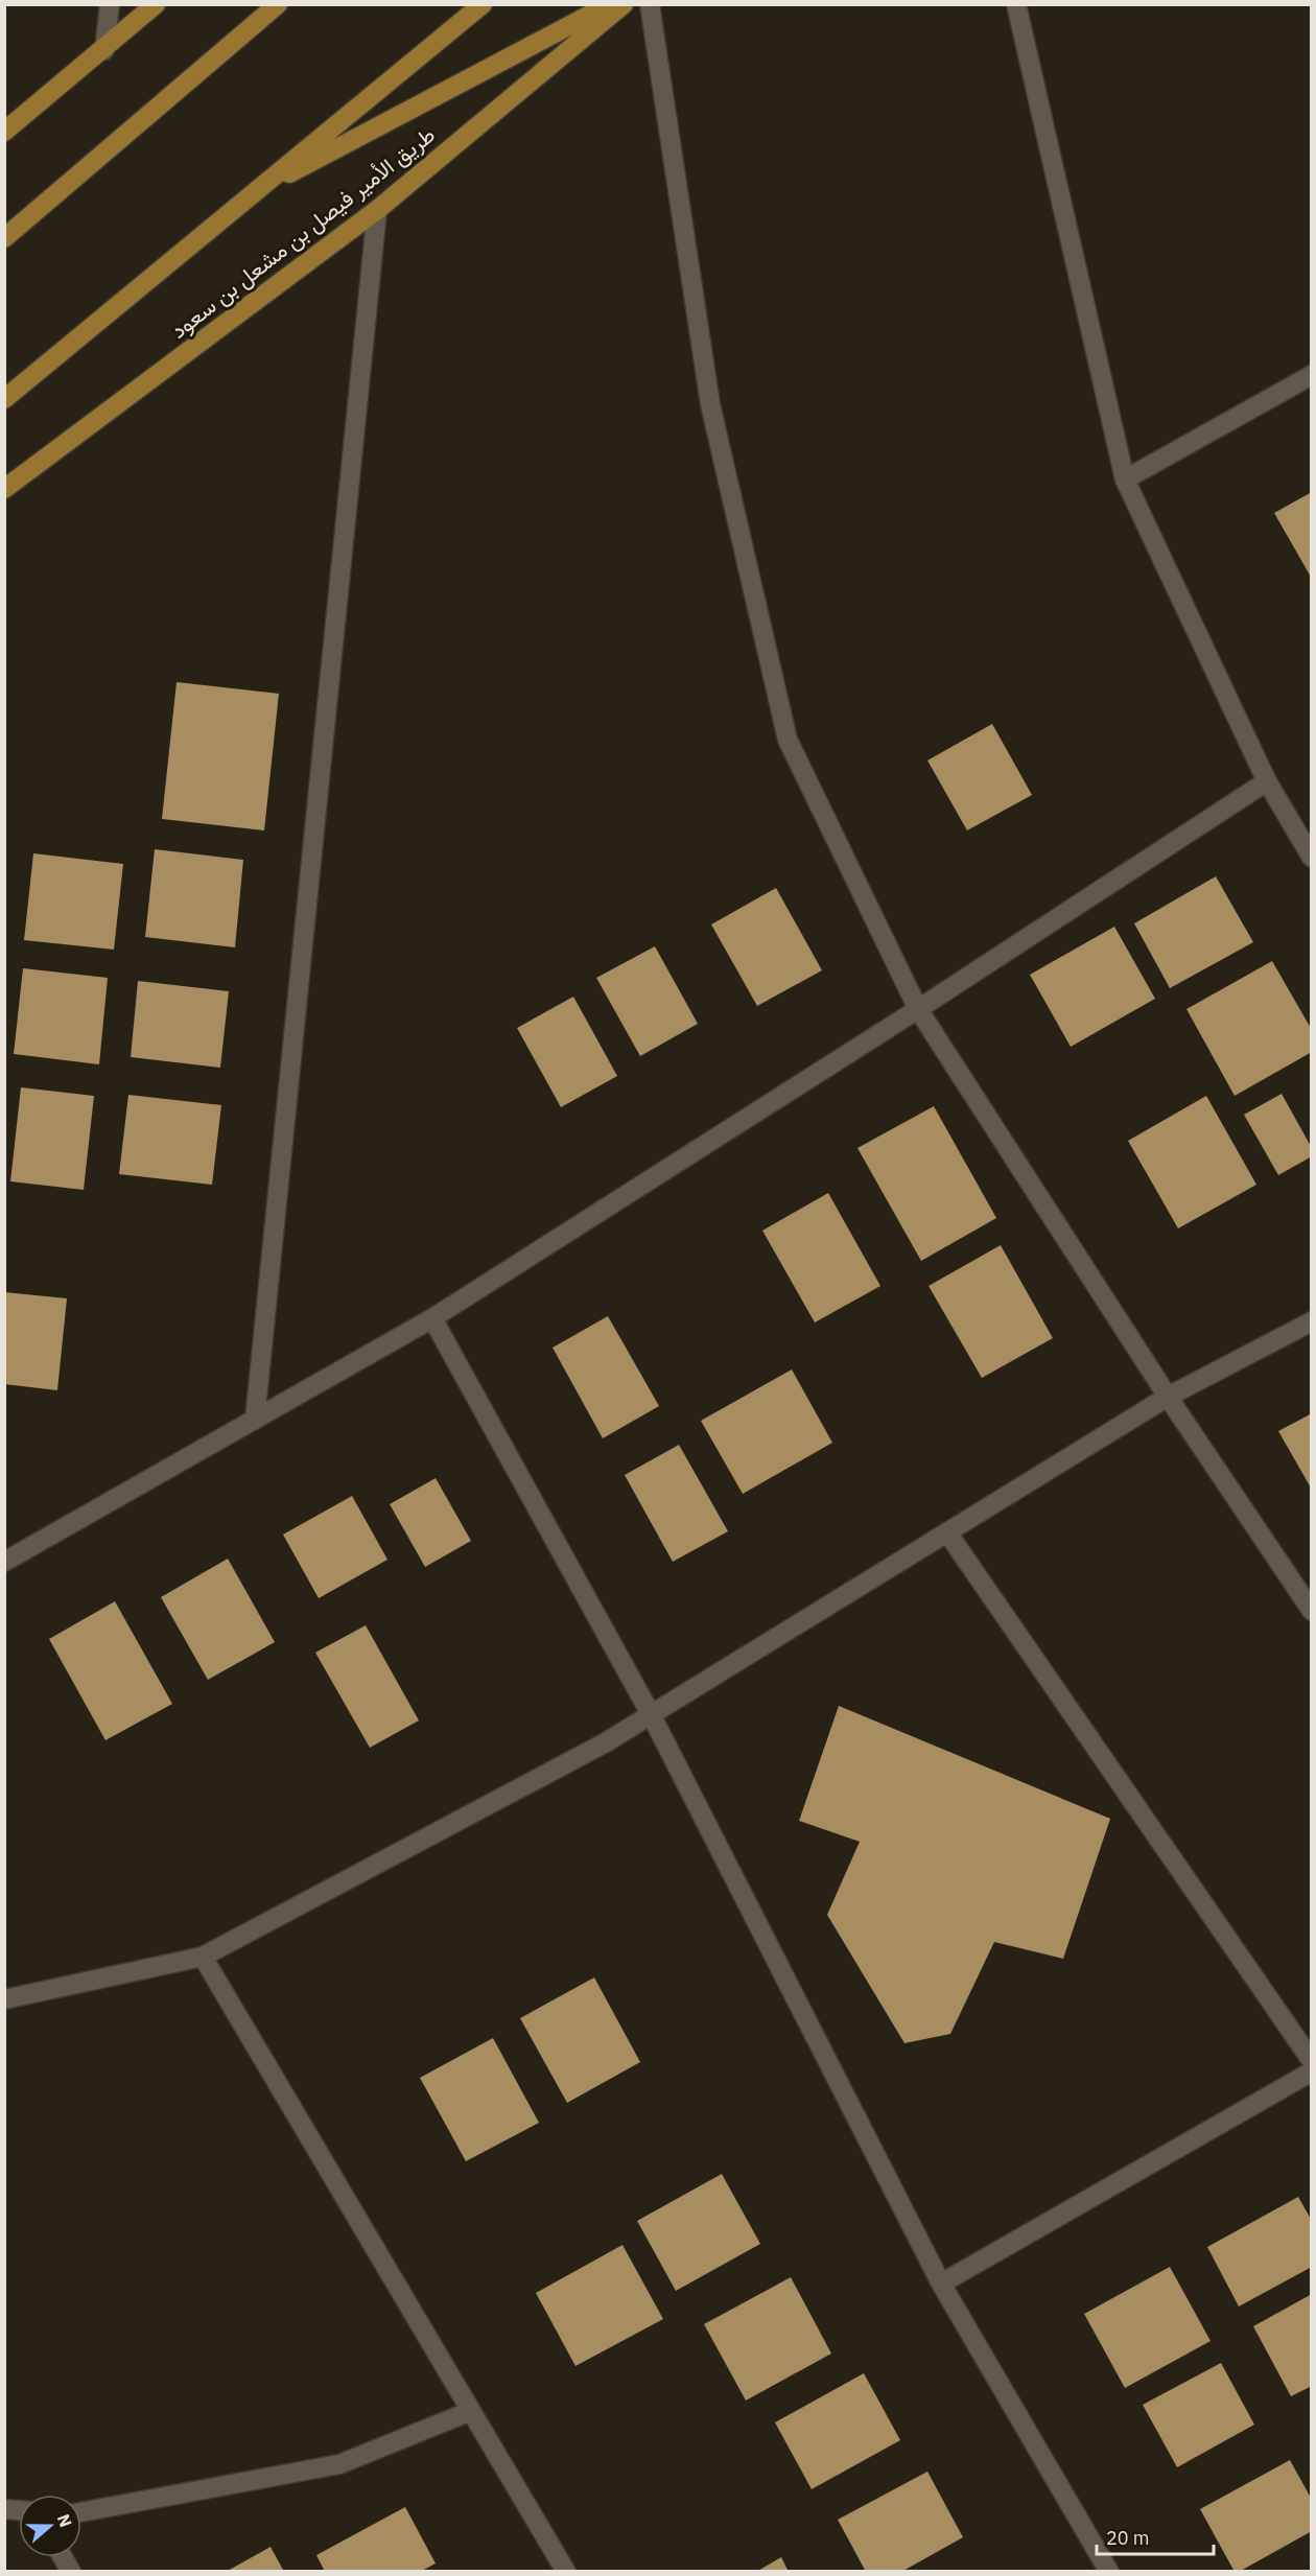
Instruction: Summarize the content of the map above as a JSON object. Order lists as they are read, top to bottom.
{
  "streets": {
    "main road": ["طريق الأمير فيصل بن مشعل بن سعود"]
  },
  "scale_bar": "20 m",
  "north": "right"
}
